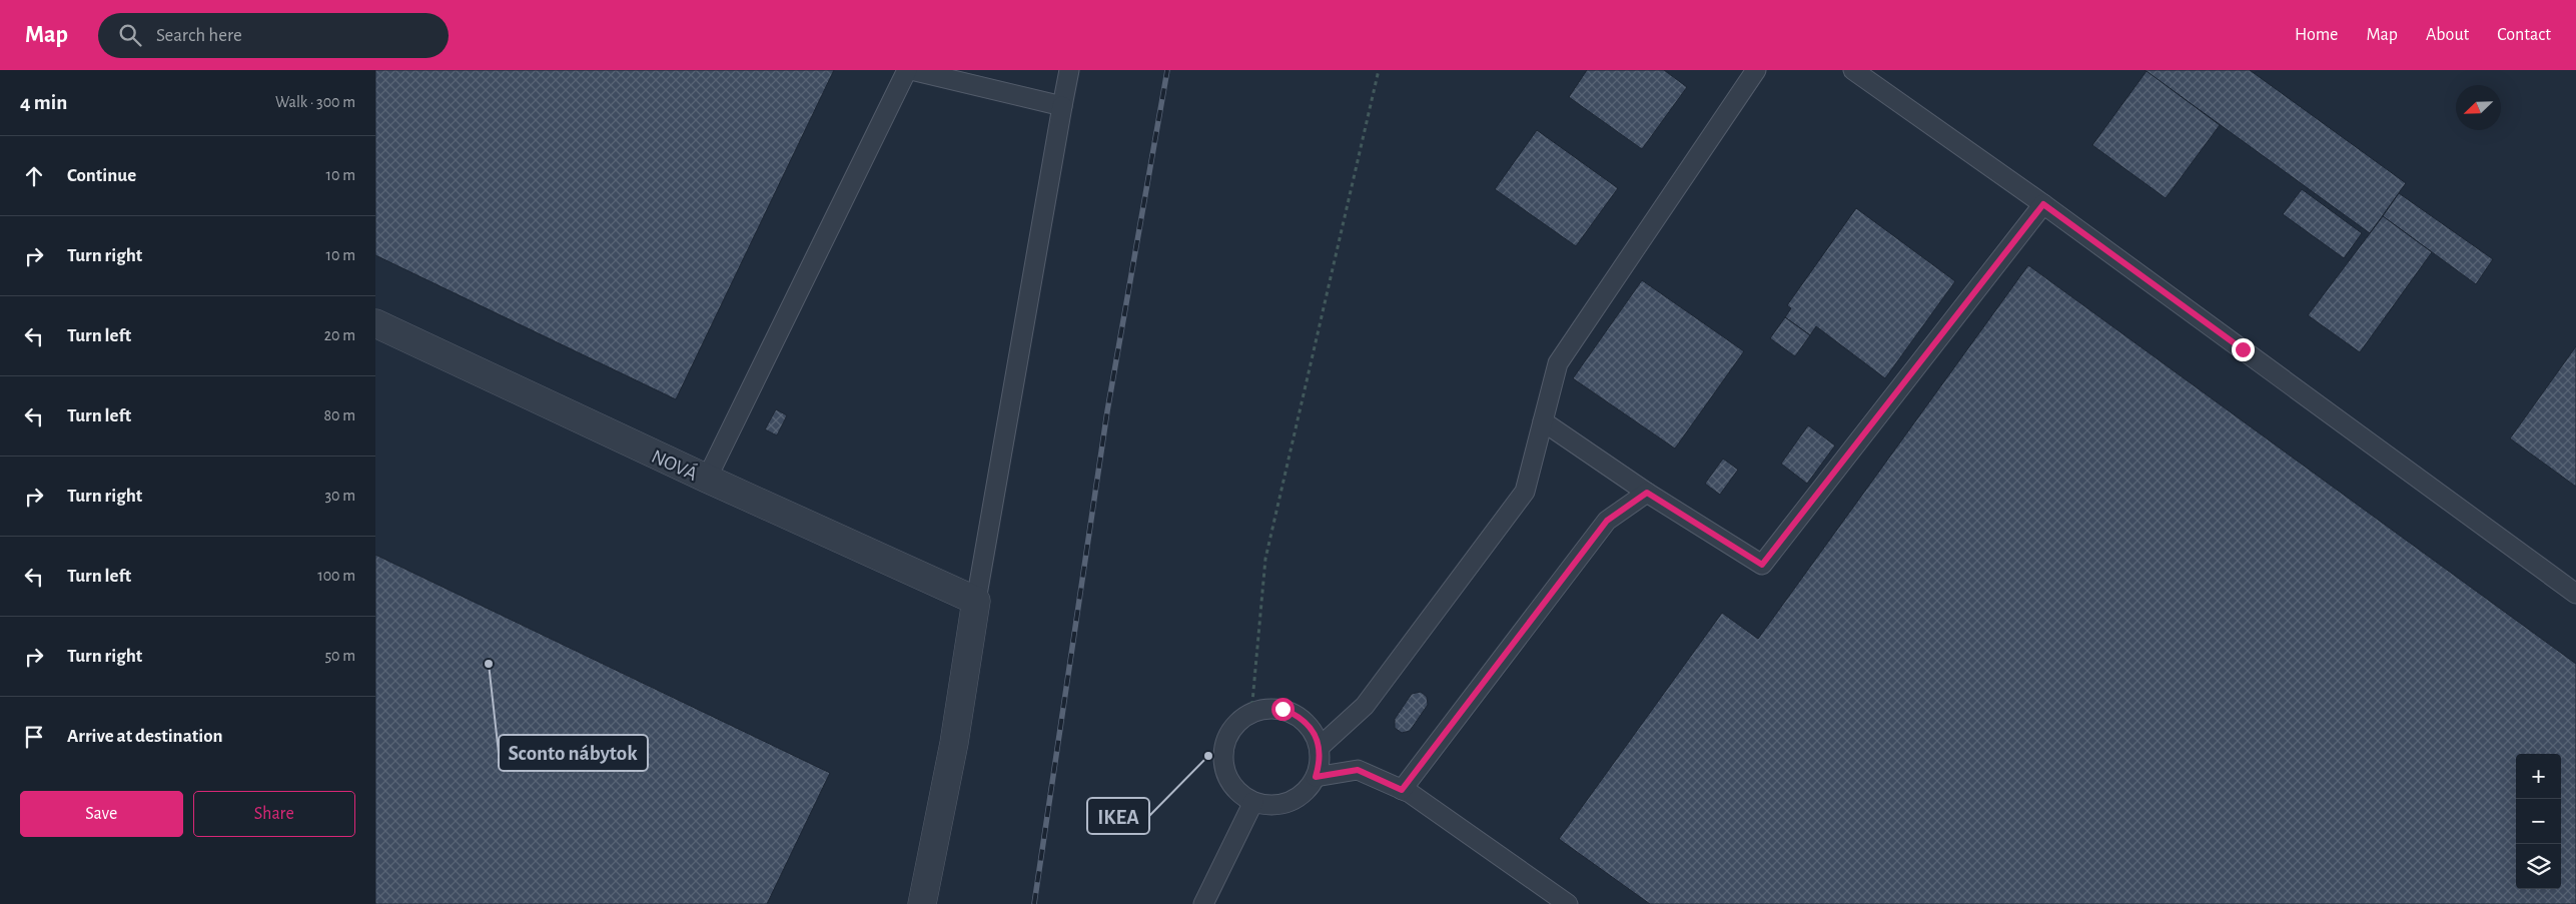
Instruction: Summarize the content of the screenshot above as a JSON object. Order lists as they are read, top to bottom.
{
  "streets": {
    "street": ["NOVÁ"]
  },
  "places": ["Sconto nábytok", "IKEA"],
  "north": "bottom left",
  "page": {
    "header": "Map",
    "search": "Search here",
    "nav": [
      "Home",
      "Map",
      "About",
      "Contact"
    ],
    "heading": ["4 min", "Walk · 300 m"],
    "list": [
      ["Continue", "10 m"],
      ["Turn right", "10 m"],
      ["Turn left", "20 m"],
      ["Turn left", "80 m"],
      ["Turn right", "30 m"],
      ["Turn left", "100 m"],
      ["Turn right", "50 m"],
      "Arrive at destination"
    ],
    "map_buttons": ["+", "−"],
    "buttons": ["Save", "Share"]
  }
}
